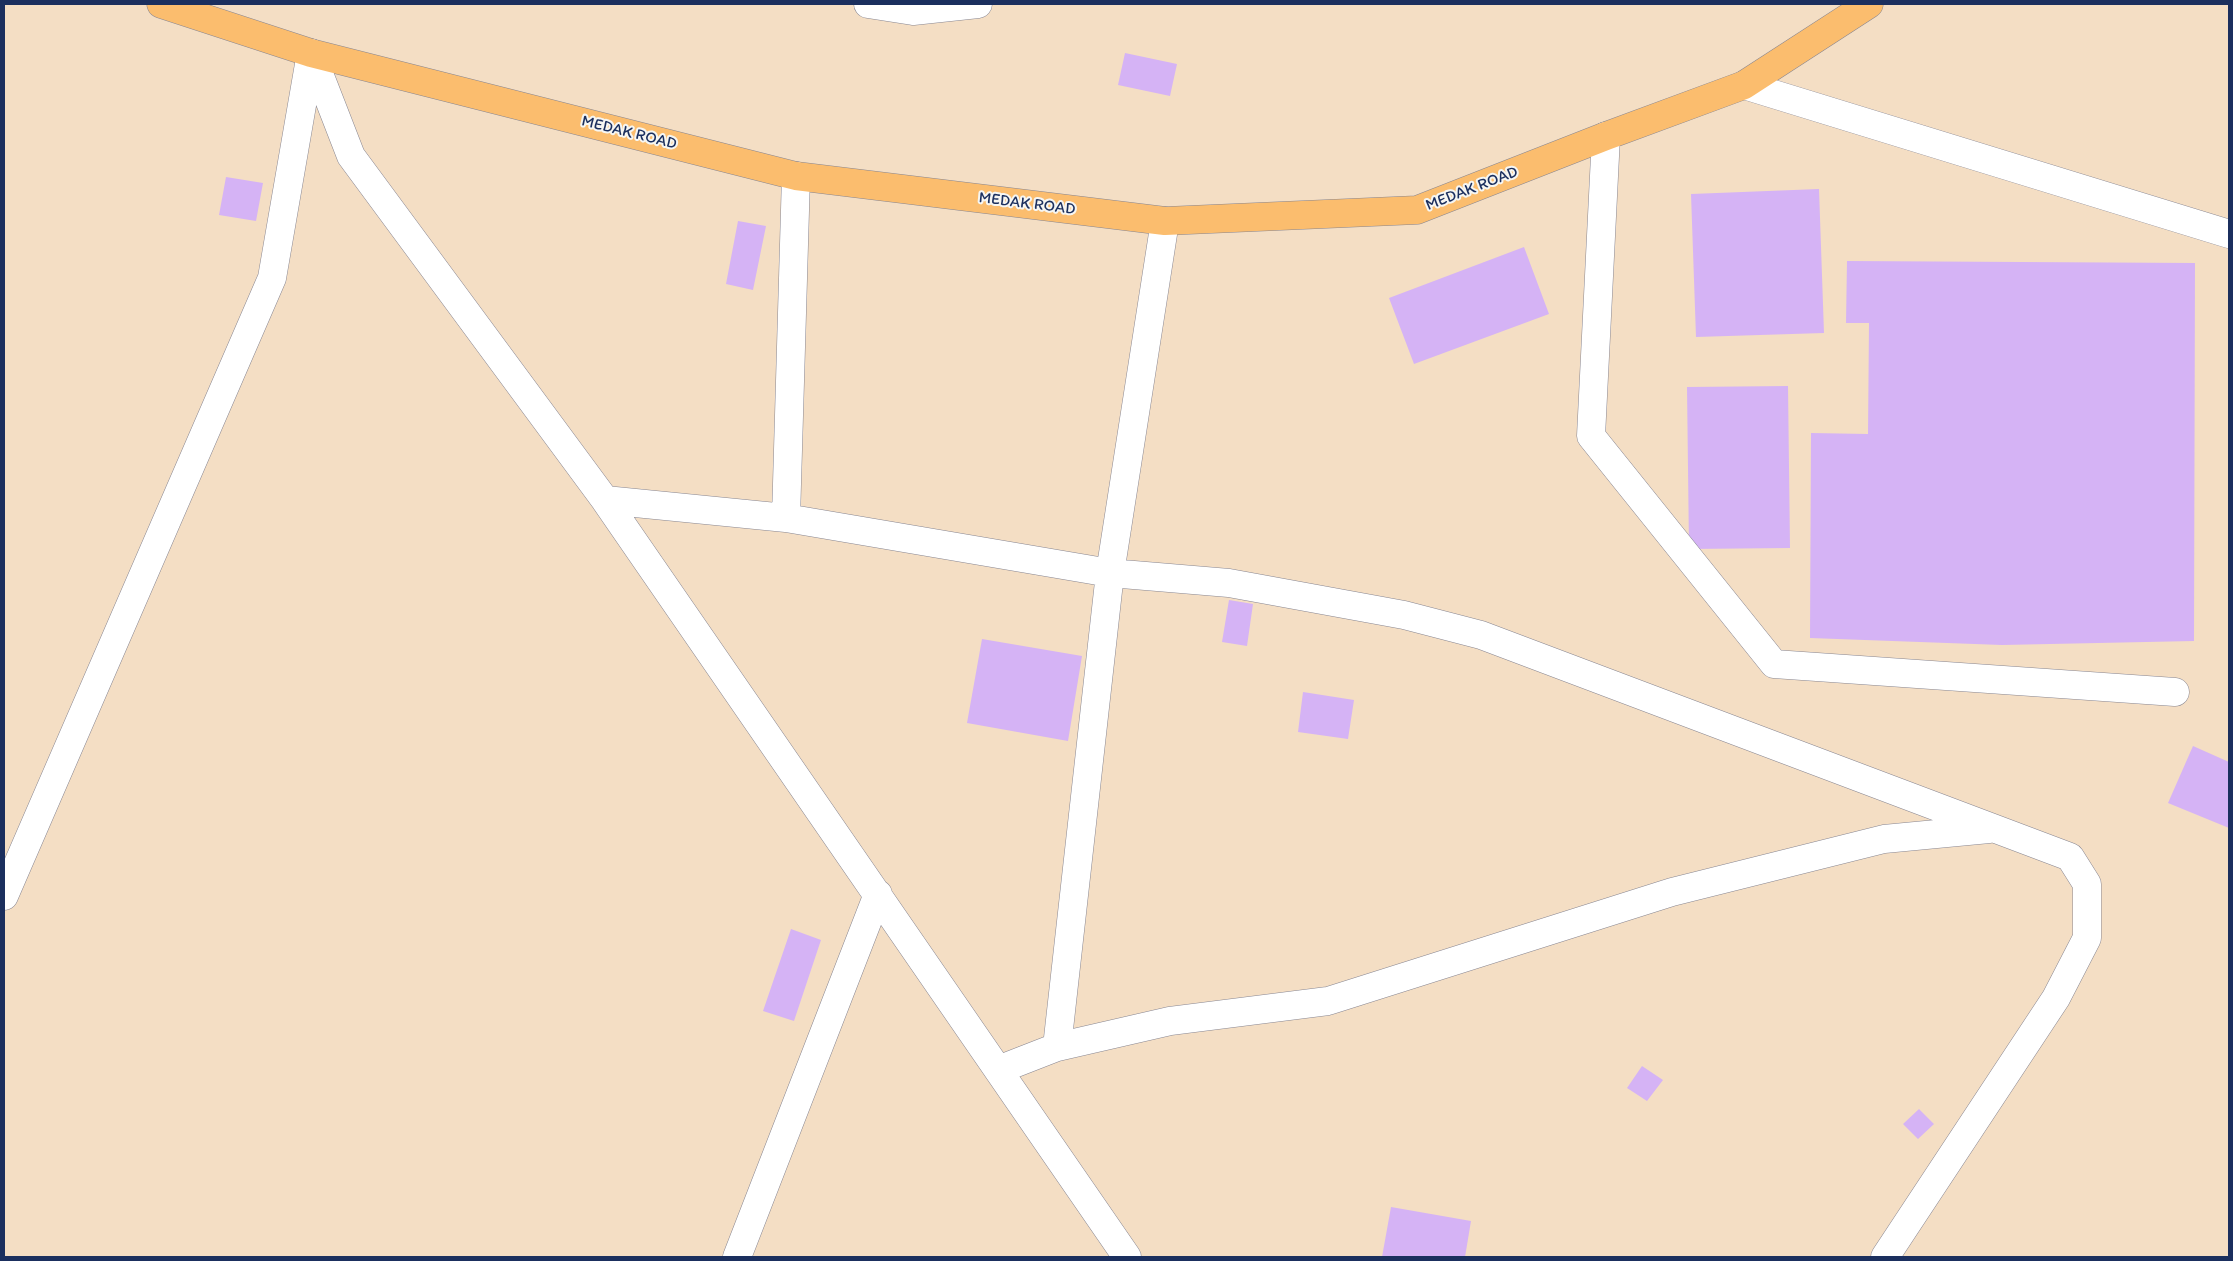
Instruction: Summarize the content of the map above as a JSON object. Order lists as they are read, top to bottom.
{
  "streets": {
    "main road": ["MEDAK ROAD"]
  }
}
